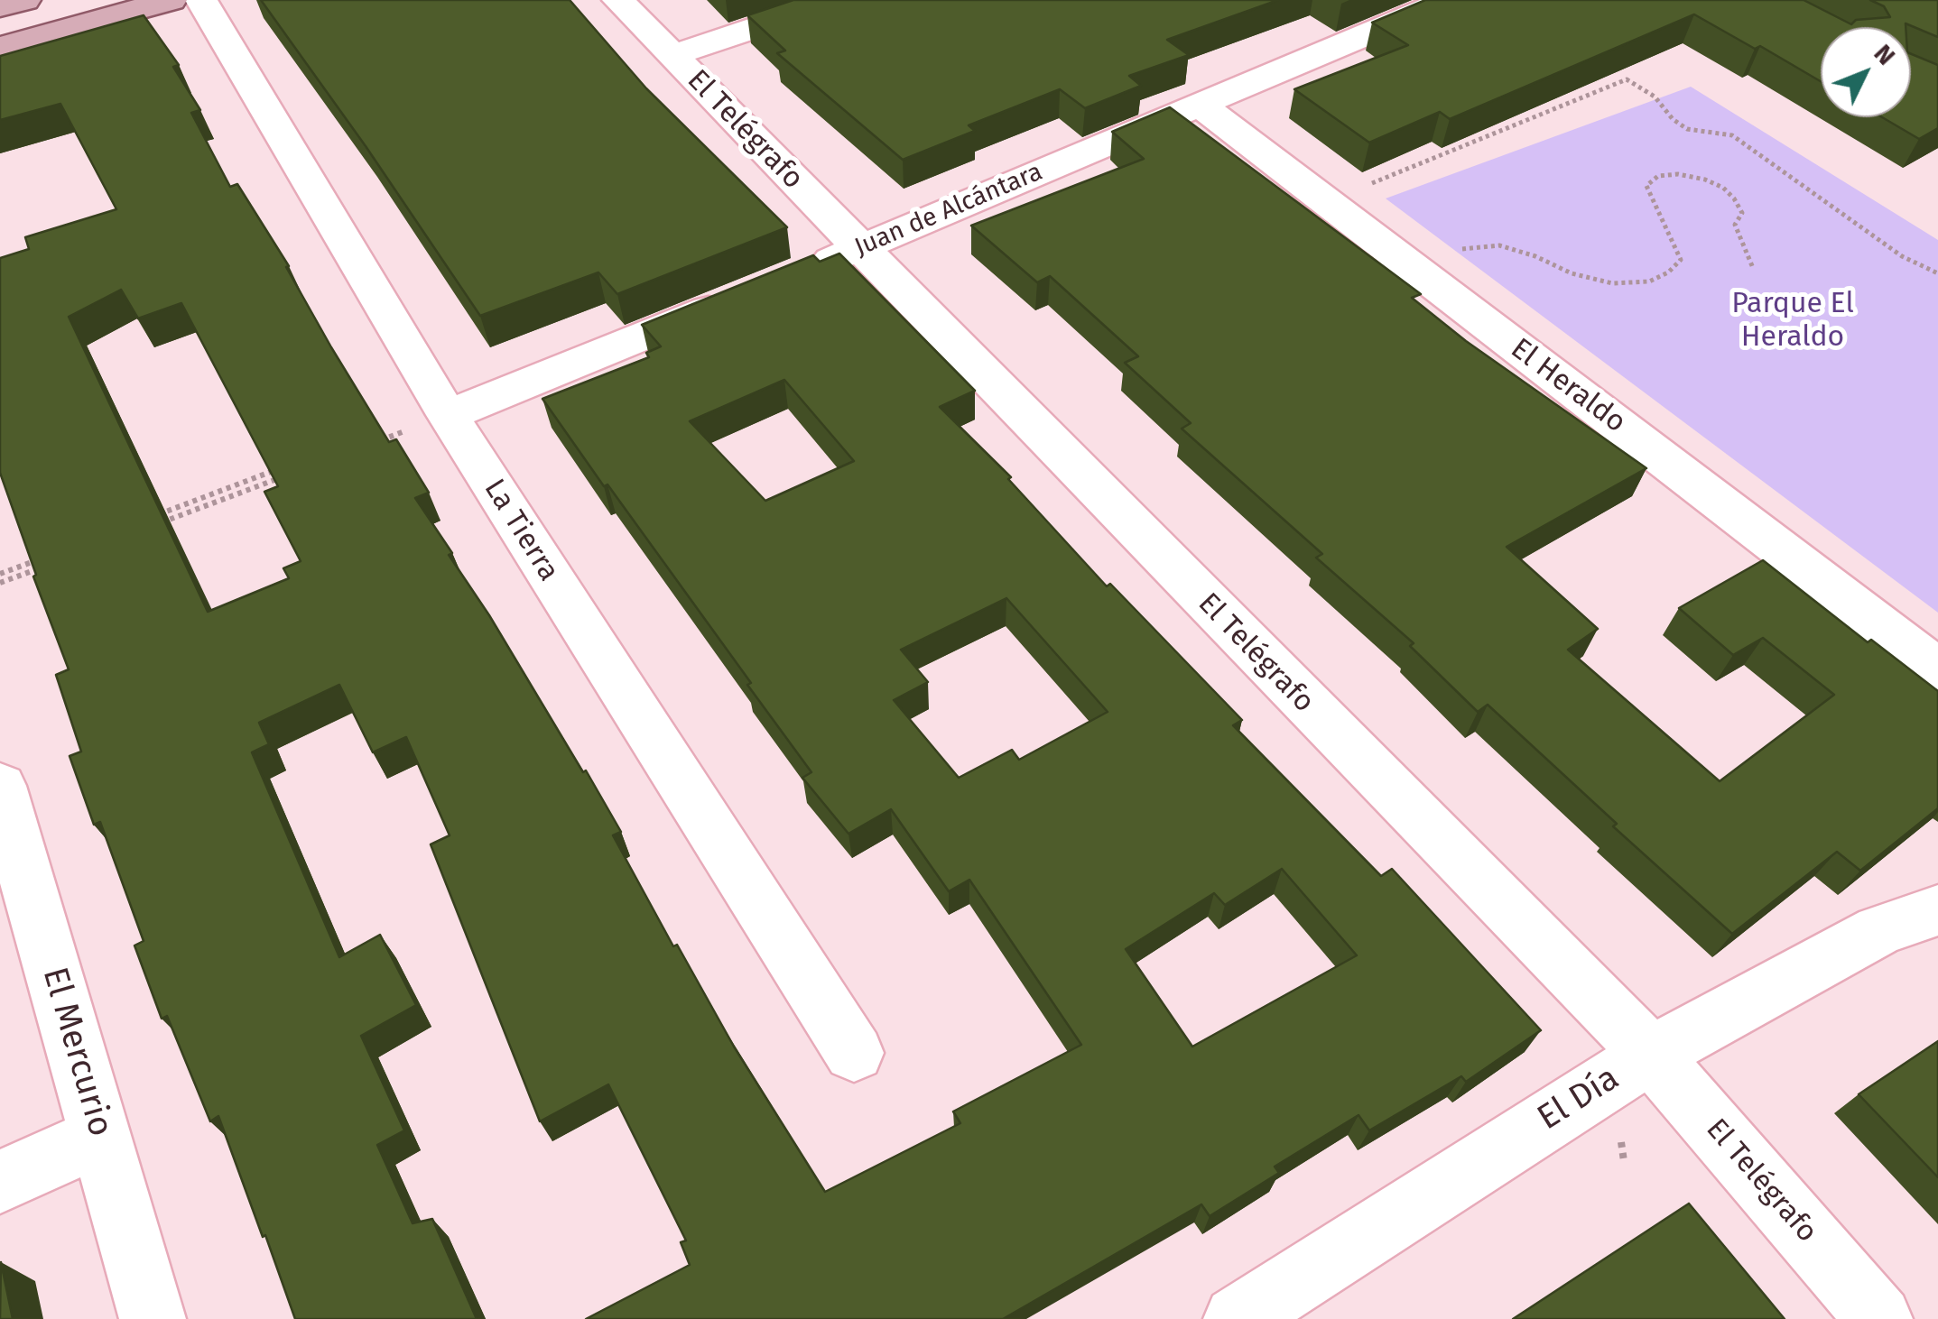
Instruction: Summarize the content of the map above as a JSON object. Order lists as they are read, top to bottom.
{
  "streets": {
    "street": [
      "El Telégrafo",
      "Juan de Alcántara",
      "El Heraldo",
      "La Tierra",
      "El Mercurio",
      "El Día"
    ]
  },
  "crossings": [
    ["El Telégrafo", "Juan de Alcántara"],
    ["El Telégrafo", "El Día"],
    ["Juan de Alcántara", "El Heraldo"]
  ],
  "parks": ["Parque El Heraldo"],
  "north": "top right"
}
